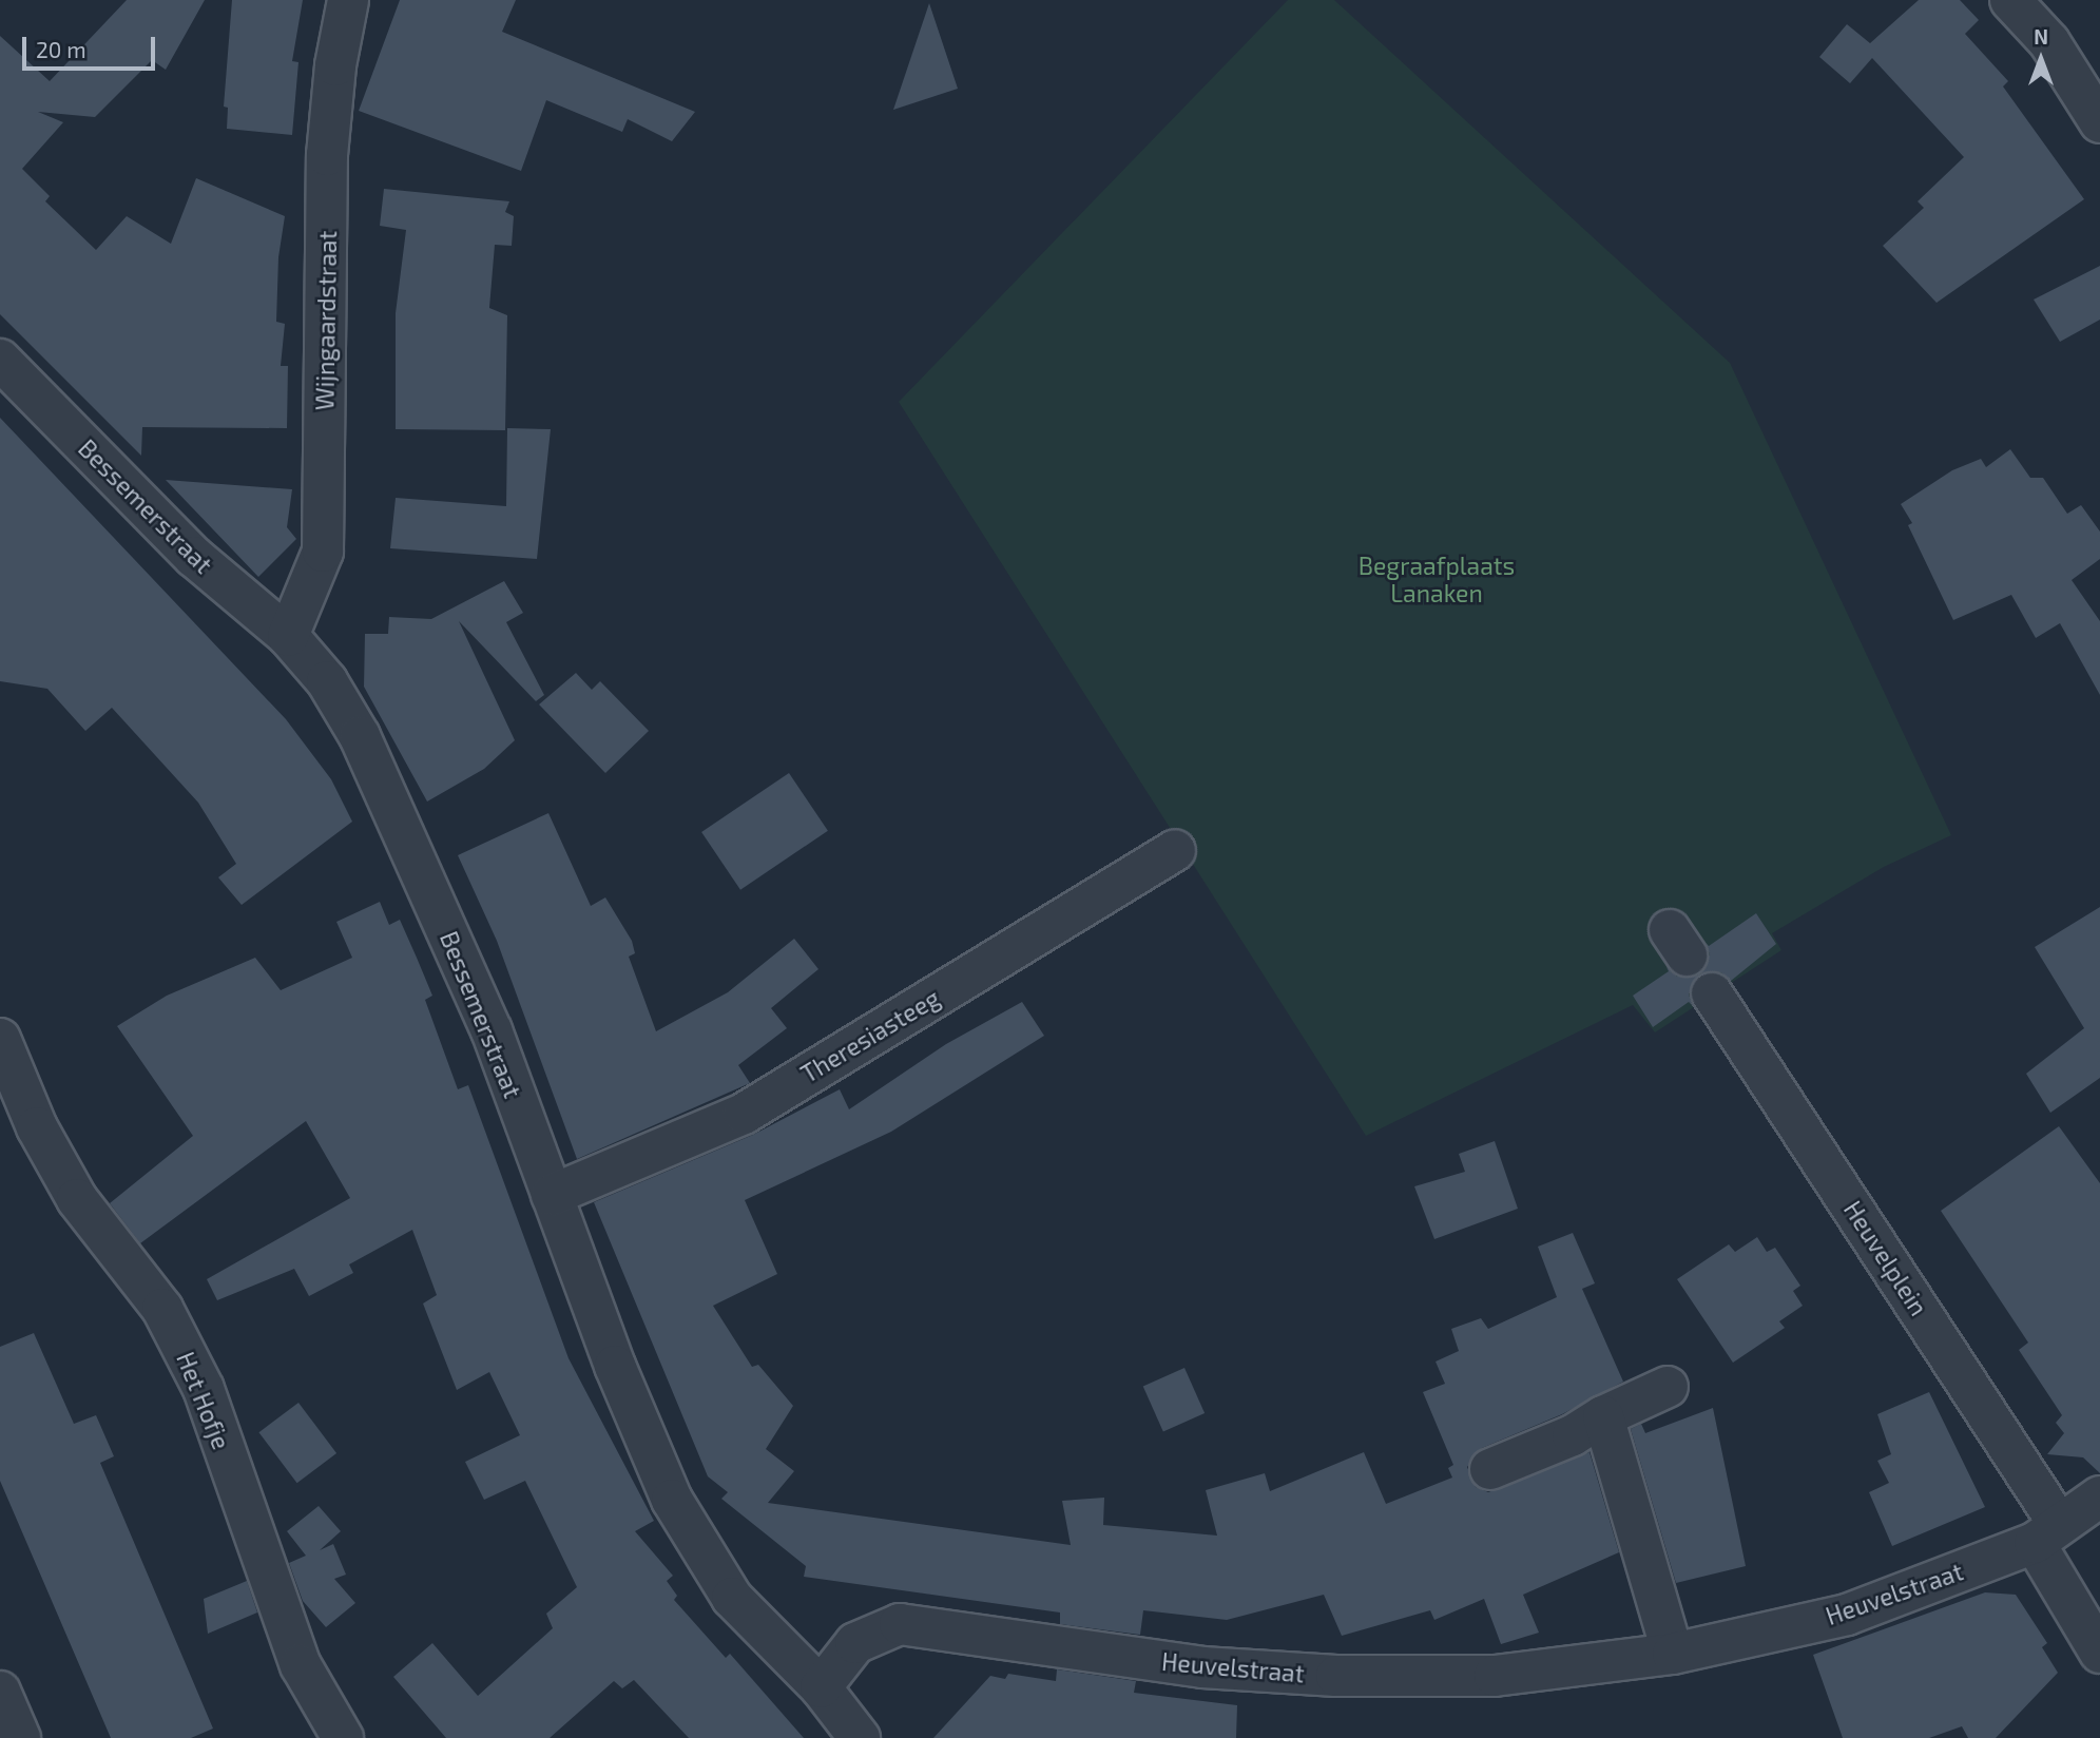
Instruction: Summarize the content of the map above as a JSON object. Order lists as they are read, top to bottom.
{
  "streets": {
    "street": [
      "Wijngaardstraat",
      "Bessemerstraat",
      "Theresiasteeg",
      "Heuvelplein",
      "Het Hofje",
      "Heuvelstraat"
    ]
  },
  "crossings": [
    ["Wijngaardstraat", "Bessemerstraat"],
    ["Bessemerstraat", "Theresiasteeg"],
    ["Bessemerstraat", "Heuvelstraat"],
    ["Heuvelplein", "Heuvelstraat"]
  ],
  "parks": ["Begraafplaats Lanaken"],
  "scale_bar": "20 m",
  "north": "top"
}
